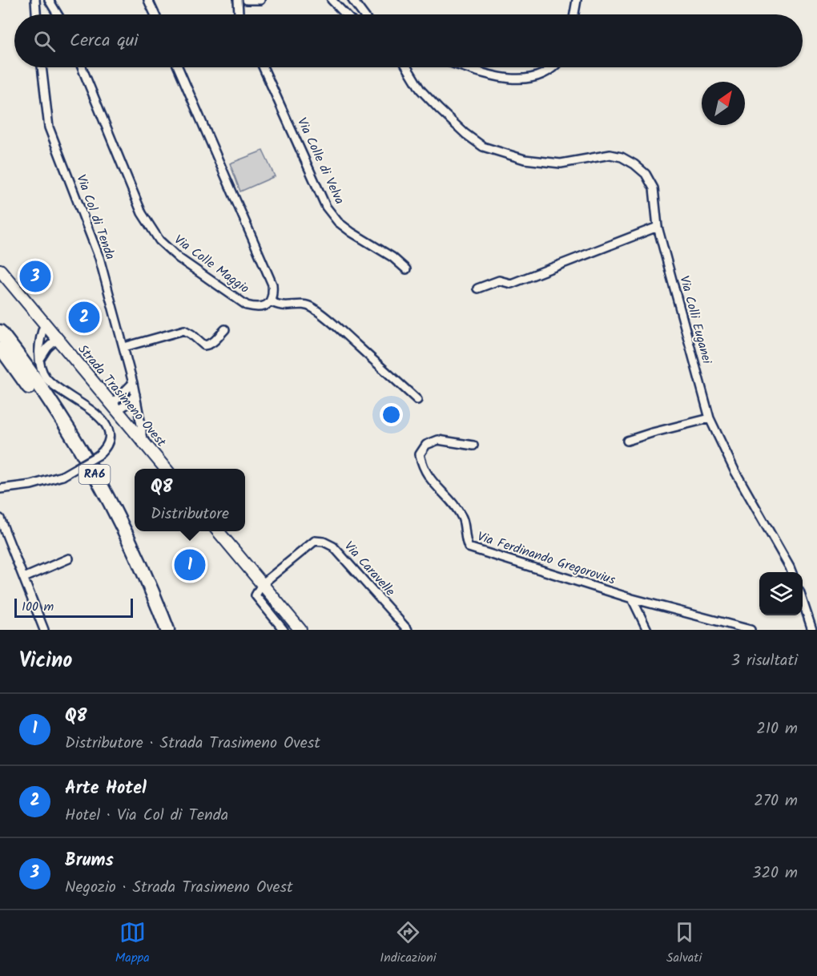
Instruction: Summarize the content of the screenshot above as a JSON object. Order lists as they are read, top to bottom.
{
  "streets": {
    "highway": ["RA6"],
    "main road": ["Strada Trasimeno Ovest"],
    "street": [
      "Via Colle di Velva",
      "Via Col di Tenda",
      "Via Colle Maggio",
      "Via Colli Euganei",
      "Via Ferdinando Gregorovius",
      "Via Caravelle"
    ]
  },
  "crossings": [
    ["Via Col di Tenda", "Strada Trasimeno Ovest"]
  ],
  "scale_bar": "100 m",
  "north": "top right",
  "page": {
    "search": "Cerca qui",
    "pins": ["3", "2", "1"],
    "popup": ["Q8", "Distributore"],
    "scale": "100 m",
    "heading": ["Vicino", "3 risultati"],
    "list": [
      {
        "mark": "1",
        "name": "Q8",
        "note": "Distributore · Strada Trasimeno Ovest",
        "value": "210 m"
      },
      {
        "mark": "2",
        "name": "Arte Hotel",
        "note": "Hotel · Via Col di Tenda",
        "value": "270 m"
      },
      {
        "mark": "3",
        "name": "Brums",
        "note": "Negozio · Strada Trasimeno Ovest",
        "value": "320 m"
      }
    ],
    "nav": ["Mappa", "Indicazioni", "Salvati"]
  }
}
